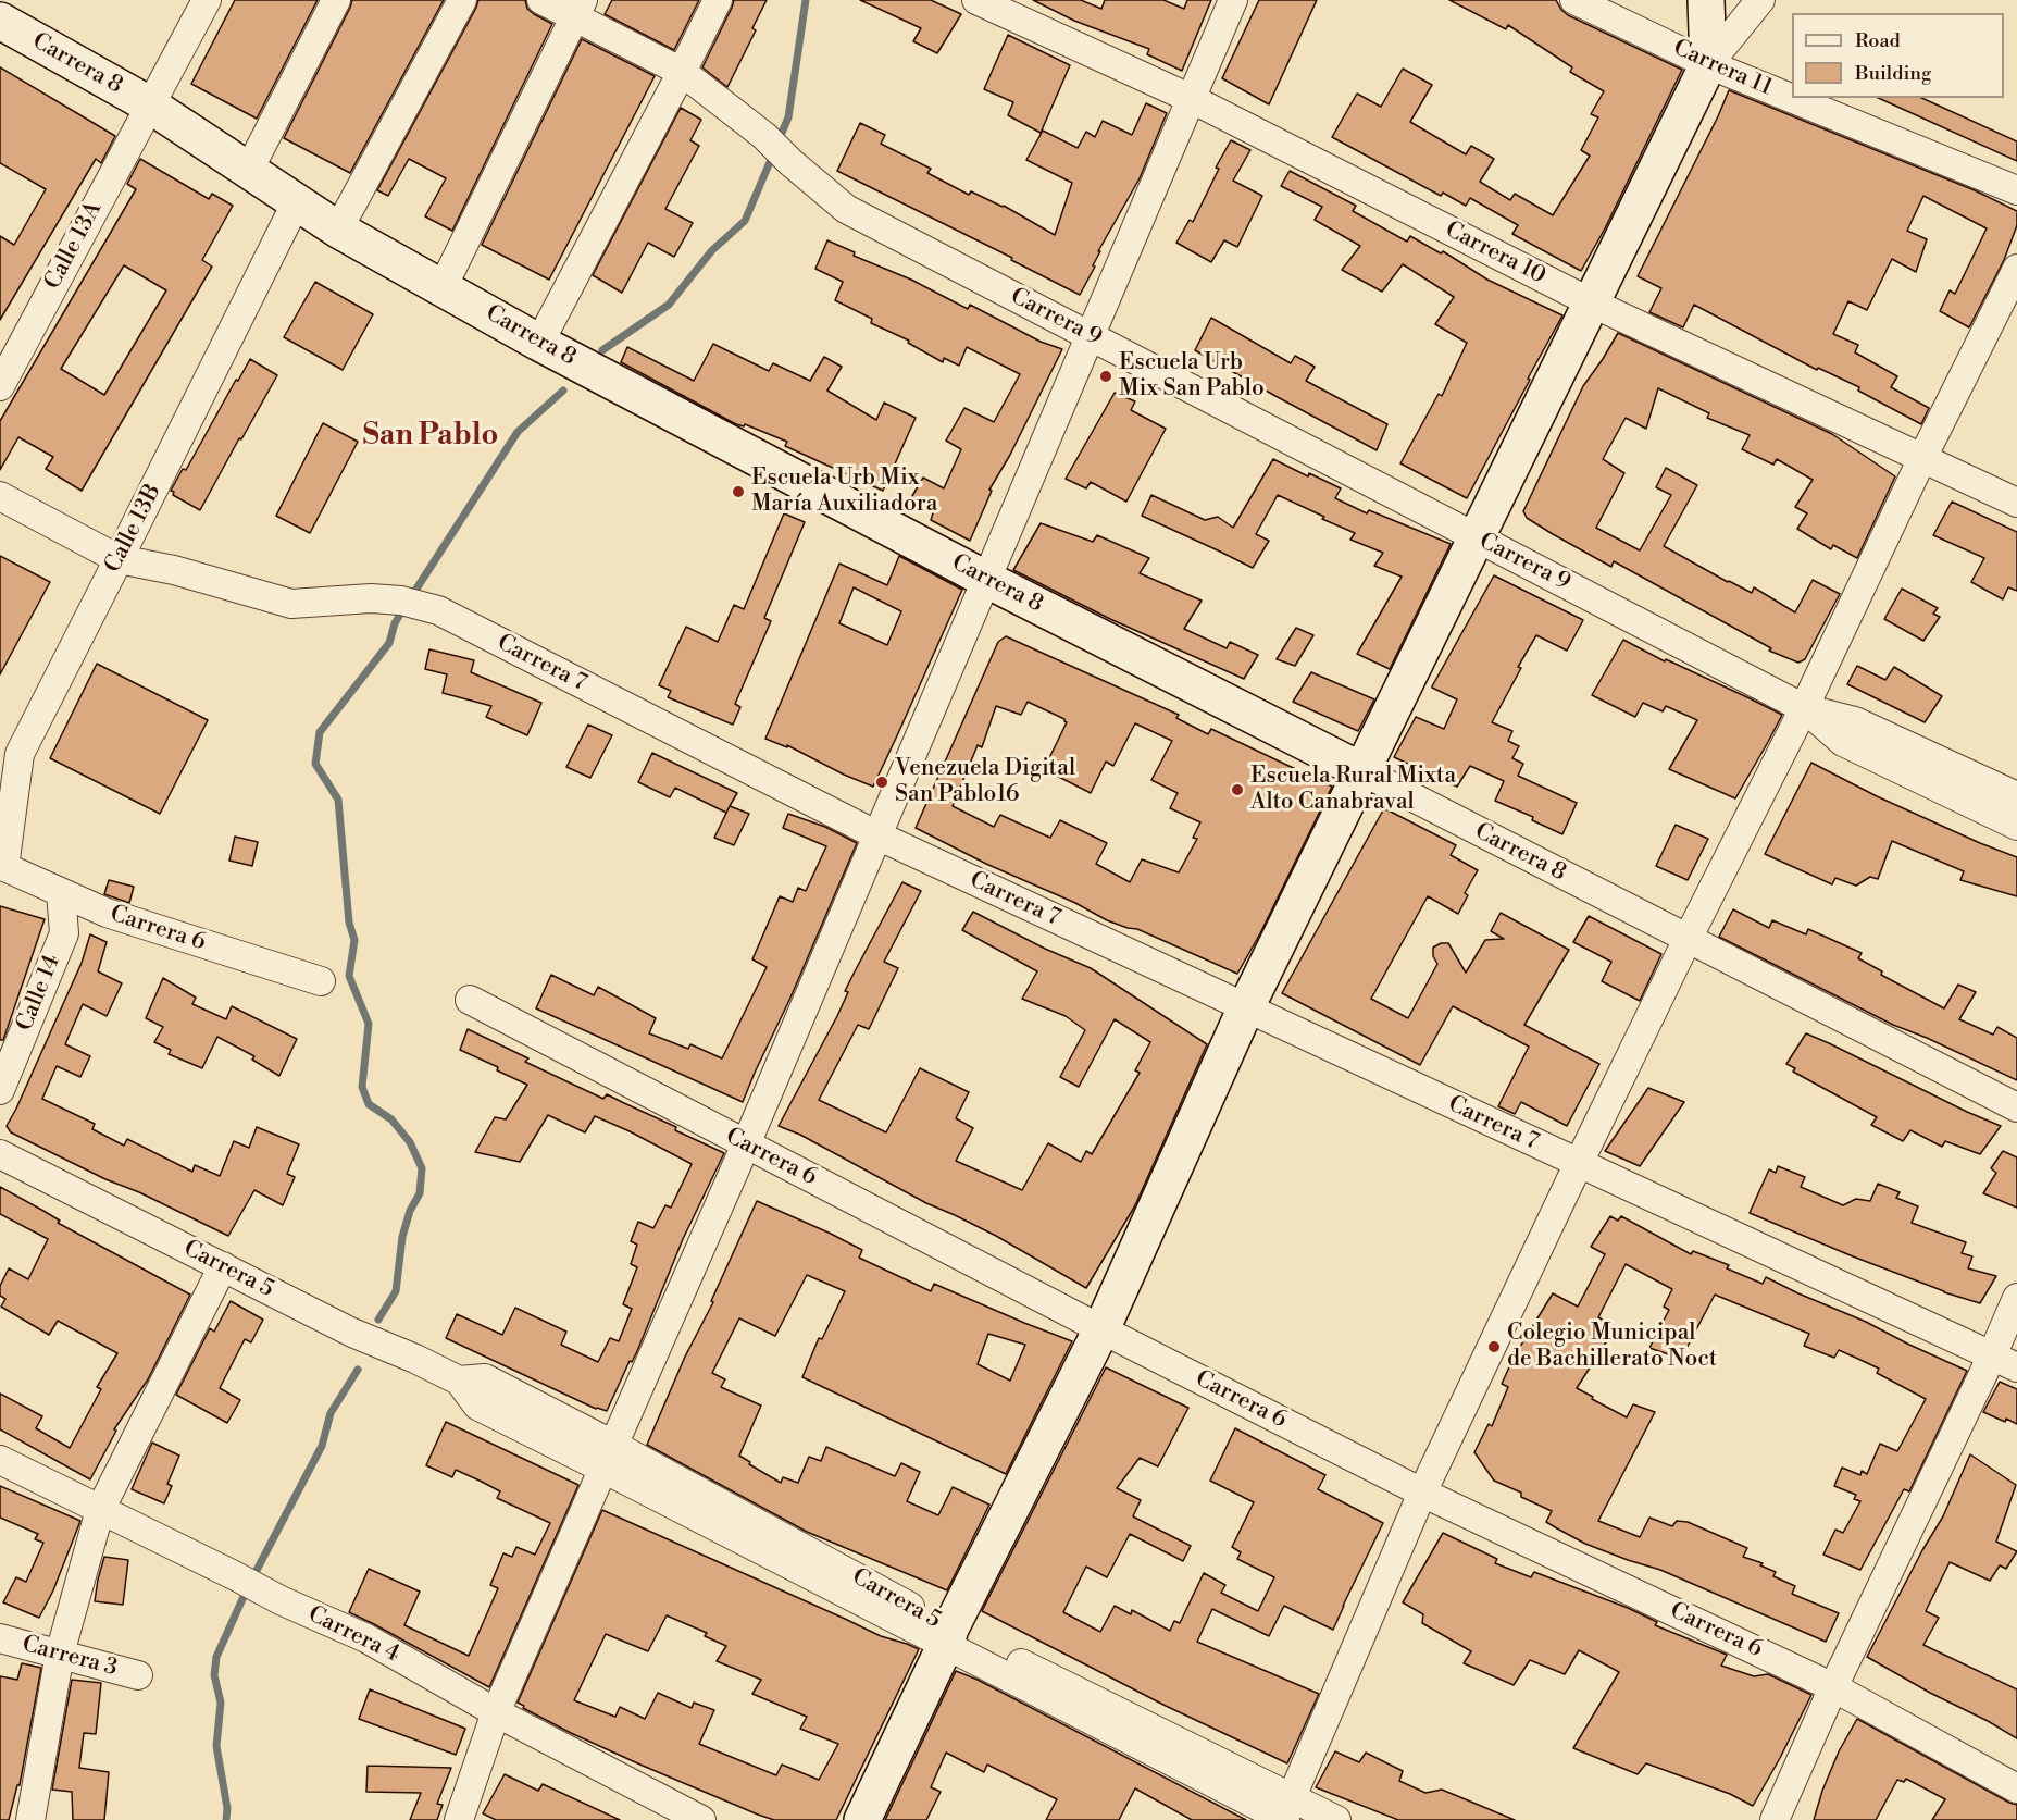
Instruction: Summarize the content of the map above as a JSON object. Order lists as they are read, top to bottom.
{
  "streets": {
    "main road": ["Carrera 8"],
    "street": [
      "Carrera 11",
      "Calle 13A",
      "Carrera 10",
      "Carrera 9",
      "Calle 13B",
      "Carrera 7",
      "Carrera 6",
      "Calle 14",
      "Carrera 5",
      "Carrera 4",
      "Carrera 3"
    ]
  },
  "crossings": [
    ["Carrera 8", "Calle 13A"],
    ["Carrera 8", "Calle 13B"],
    ["Calle 13B", "Carrera 7"],
    ["Calle 13B", "Carrera 6"],
    ["Carrera 6", "Calle 14"]
  ],
  "districts": ["San Pablo"],
  "places": [
    "Escuela Urb Mix San Pablo",
    "Escuela Urb Mix María Auxiliadora",
    "Venezuela Digital San Pablo16",
    "Escuela Rural Mixta Alto Canabraval",
    "Colegio Municipal de Bachillerato Noct"
  ],
  "legend": ["Road", "Building"]
}
